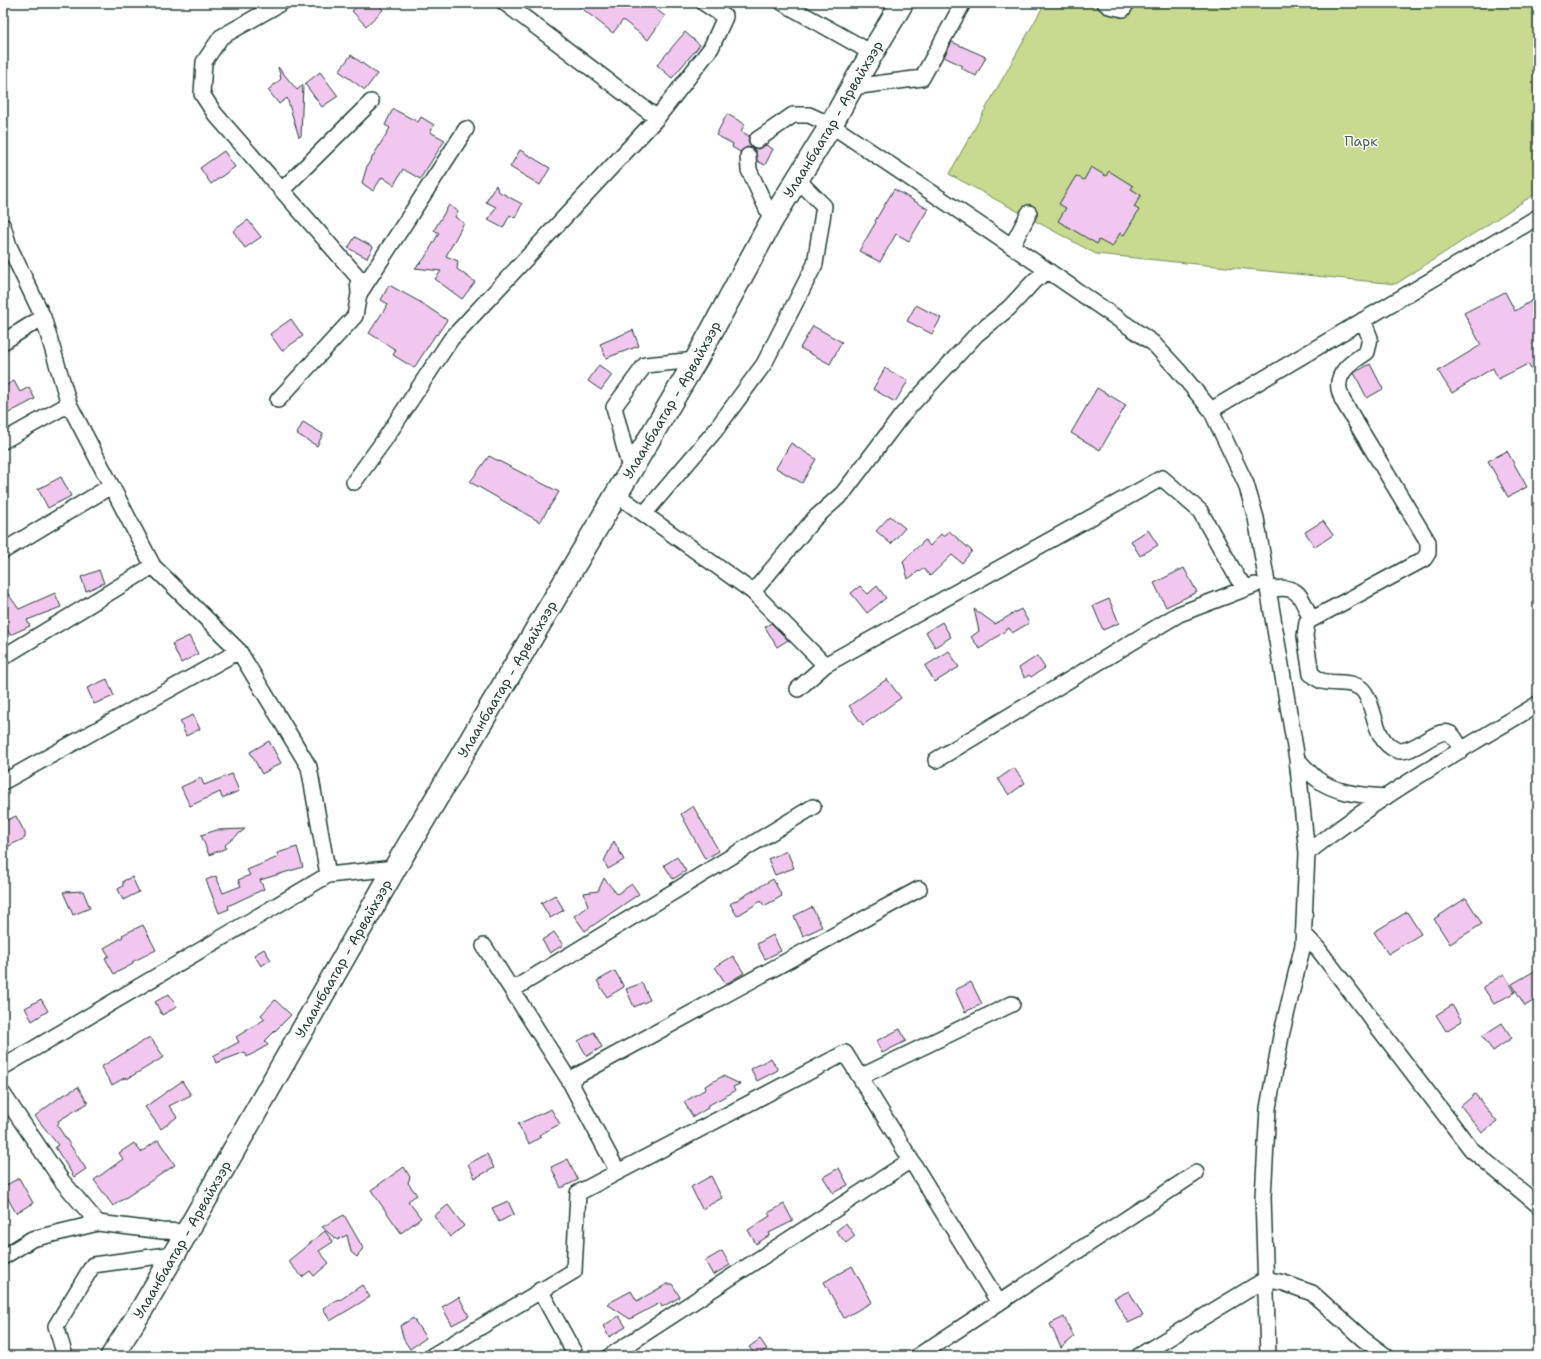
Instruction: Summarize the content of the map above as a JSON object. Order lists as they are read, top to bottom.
{
  "streets": {
    "highway": ["Улаанбаатар - Арвайхээр"]
  },
  "parks": ["Парк"]
}
